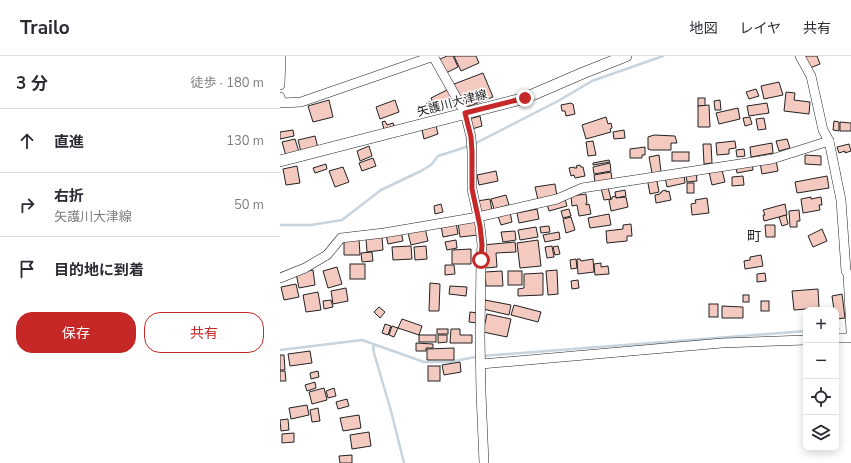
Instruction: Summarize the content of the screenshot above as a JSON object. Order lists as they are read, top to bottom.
{
  "streets": {
    "main road": ["矢護川大津線"]
  },
  "districts": ["町"],
  "page": {
    "header": "Trailo",
    "nav": ["地図", "レイヤ", "共有"],
    "heading": ["3 分", "徒歩 · 180 m"],
    "list": [
      ["直進", "130 m"],
      ["右折", "矢護川大津線", "50 m"],
      "目的地に到着"
    ],
    "buttons": ["保存", "共有"],
    "map_buttons": ["+", "−"]
  }
}
